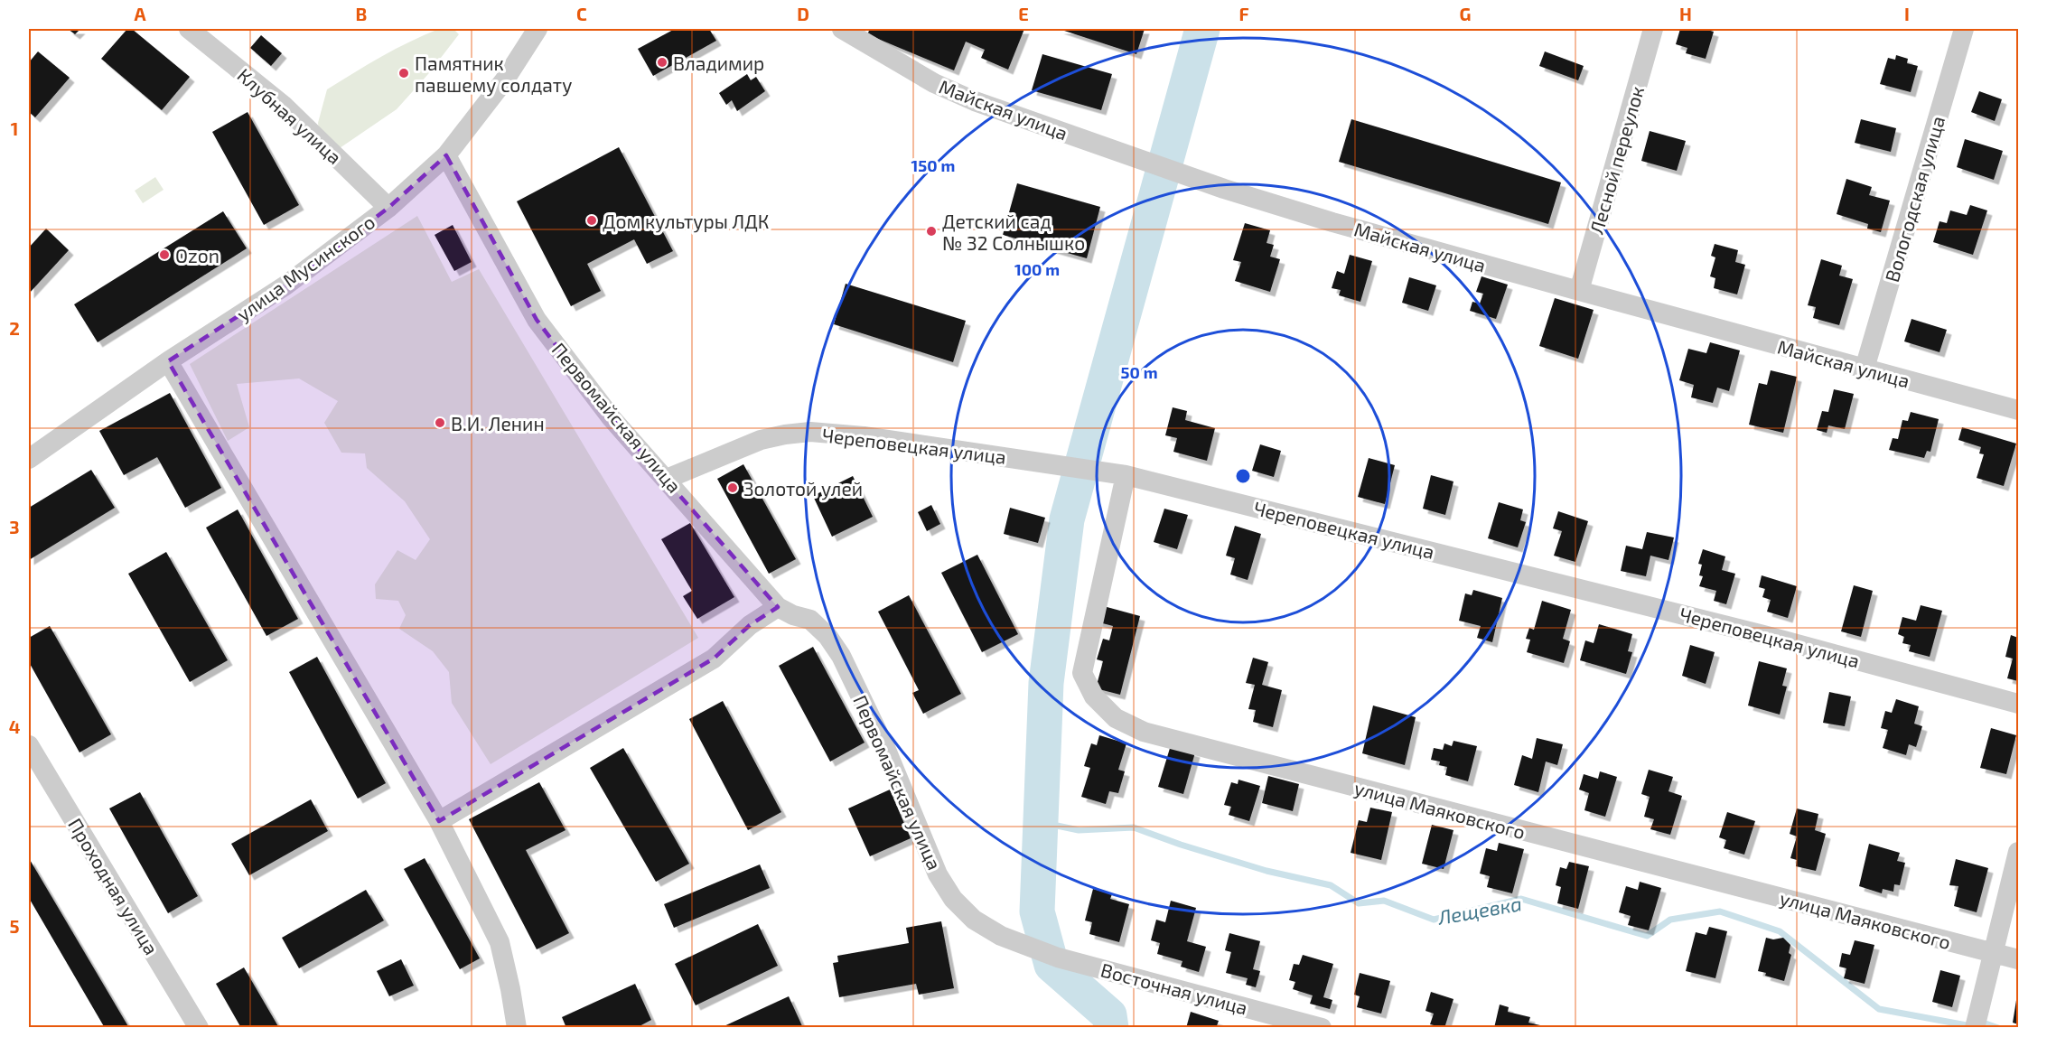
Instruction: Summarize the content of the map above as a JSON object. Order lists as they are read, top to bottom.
{
  "streets": {
    "street": [
      "Майская улица",
      "Клубная улица",
      "Лесной переулок",
      "Вологодская улица",
      "улица Мусинского",
      "Первомайская улица",
      "Череповецкая улица",
      "улица Маяковского",
      "Проходная улица",
      "Восточная улица"
    ]
  },
  "crossings": [
    ["Майская улица", "Лесной переулок"],
    ["Майская улица", "Вологодская улица"],
    ["Клубная улица", "улица Мусинского"],
    ["улица Мусинского", "Первомайская улица"],
    ["Первомайская улица", "Череповецкая улица"],
    ["Первомайская улица", "Восточная улица"],
    ["Череповецкая улица", "улица Маяковского"]
  ],
  "water": ["Лещевка"],
  "places": [
    "Владимир",
    "Памятник павшему солдату",
    "Дом культуры ЛДК",
    "Детский сад № 32 Солнышко",
    "Ozon",
    "В.И. Ленин",
    "Золотой улей"
  ],
  "grid": {
    "columns": [
      "A",
      "B",
      "C",
      "D",
      "E",
      "F",
      "G",
      "H",
      "I"
    ],
    "rows": [
      "1",
      "2",
      "3",
      "4",
      "5"
    ]
  },
  "rings": ["150 m", "100 m", "50 m"]
}
